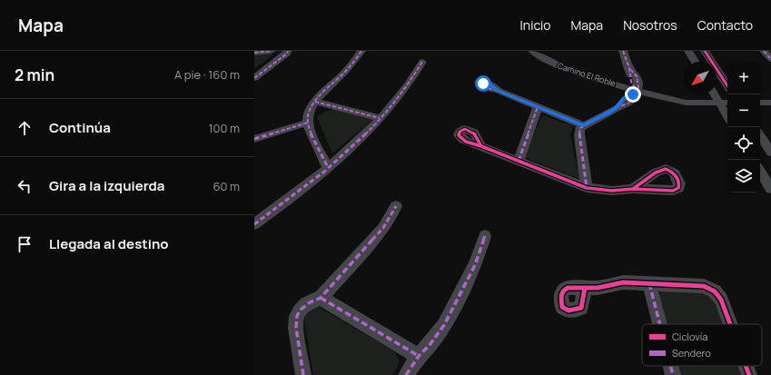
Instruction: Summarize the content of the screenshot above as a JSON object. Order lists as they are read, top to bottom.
{
  "streets": {
    "street": ["Camino El Roble"]
  },
  "legend": ["Ciclovía", "Sendero"],
  "north": "bottom left",
  "page": {
    "header": "Mapa",
    "nav": [
      "Inicio",
      "Mapa",
      "Nosotros",
      "Contacto"
    ],
    "heading": ["2 min", "A pie · 160 m"],
    "map_buttons": ["+", "−"],
    "list": [
      ["Continúa", "100 m"],
      ["Gira a la izquierda", "60 m"],
      "Llegada al destino"
    ]
  }
}
